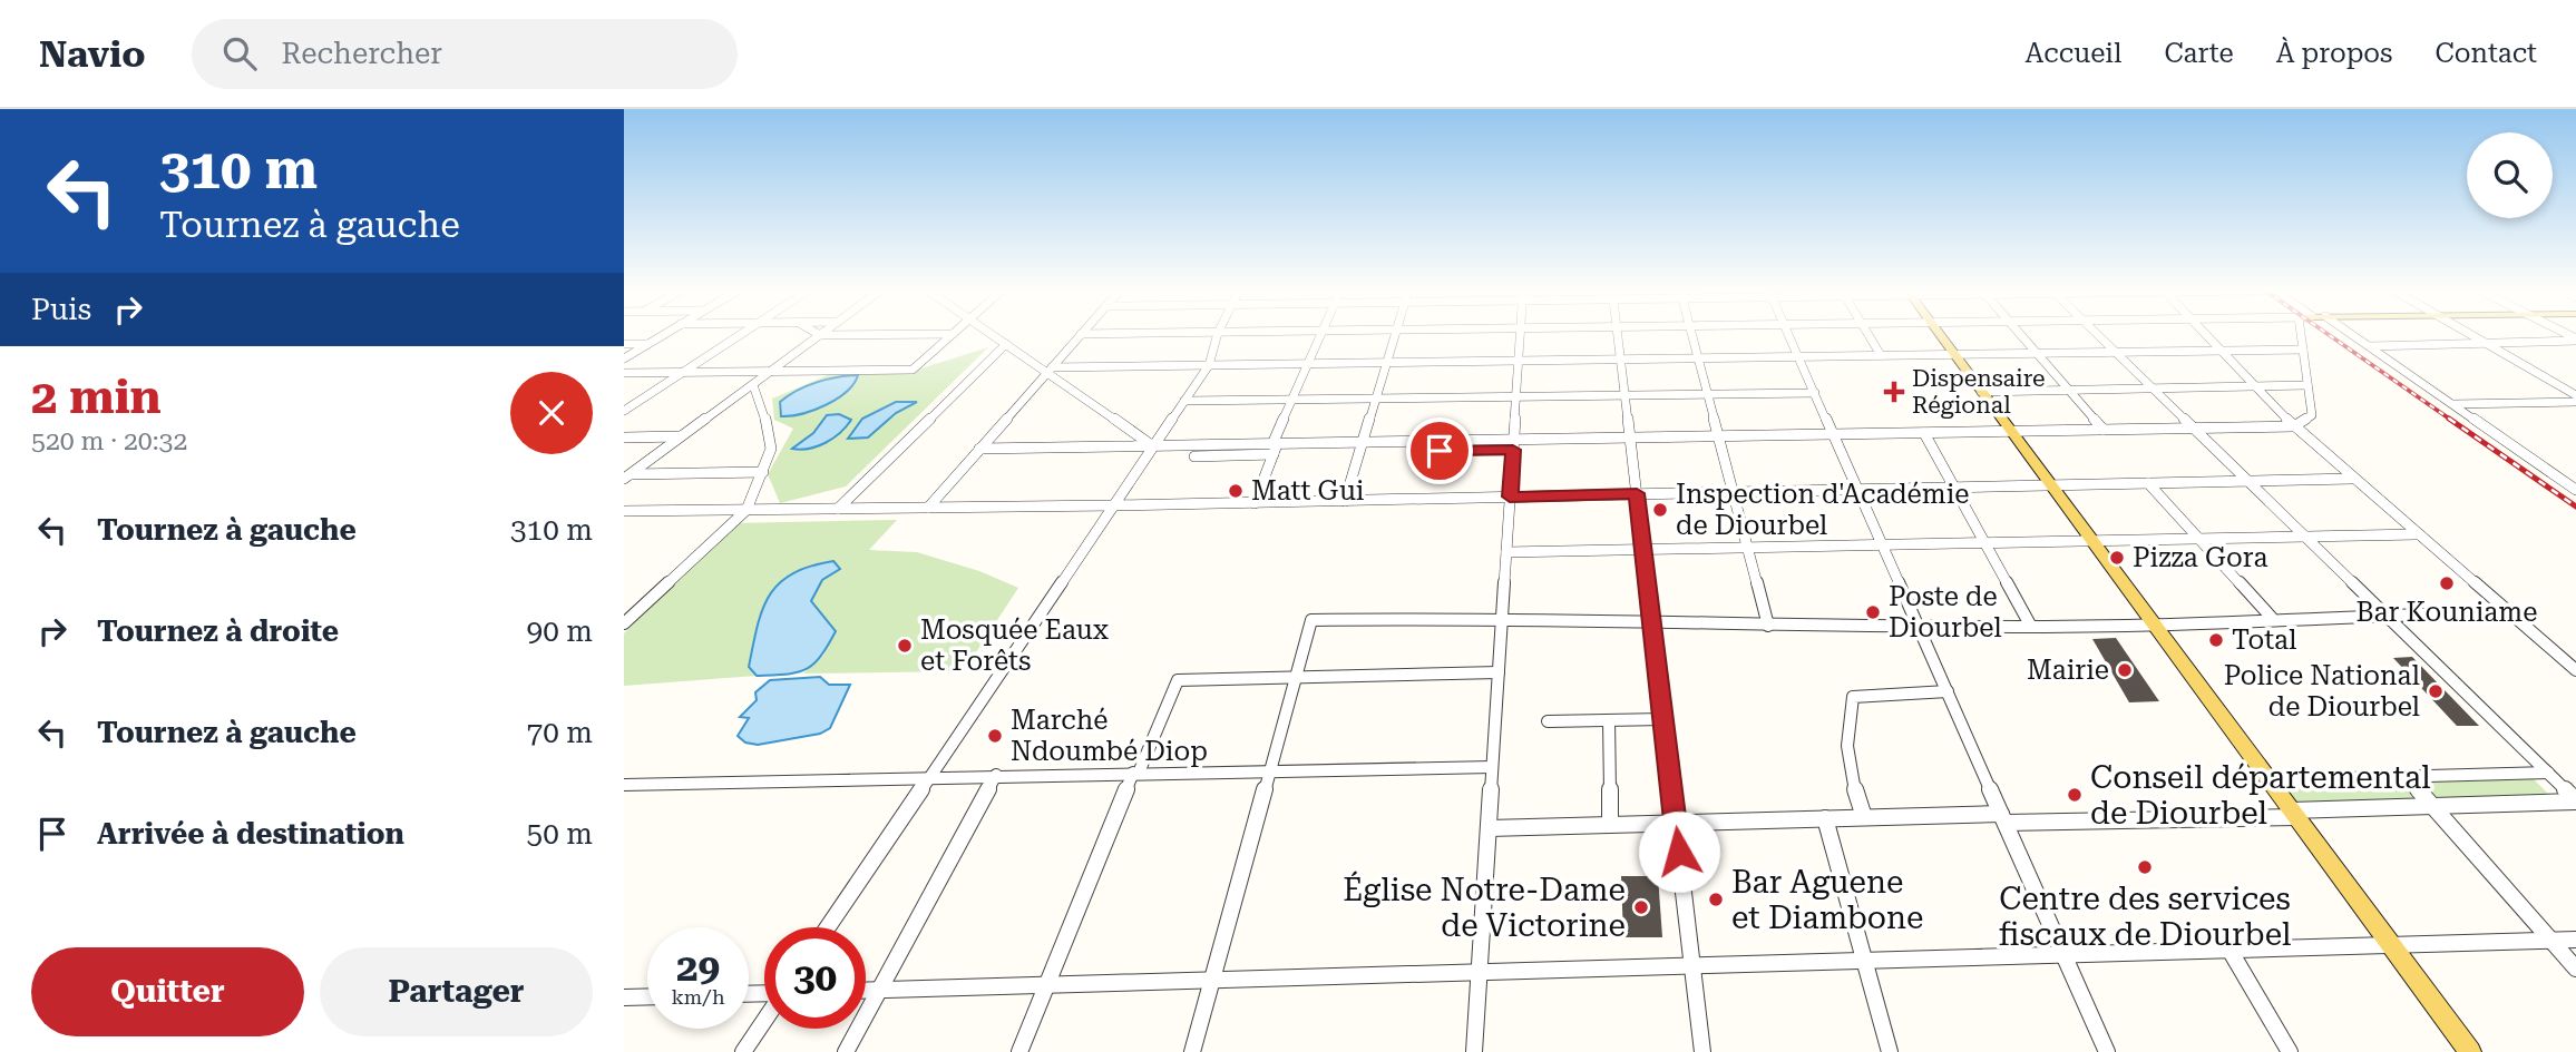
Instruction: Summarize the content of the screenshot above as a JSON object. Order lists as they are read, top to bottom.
{
  "places": {
    "health": ["Dispensaire Régional"],
    "other": [
      "Matt Gui",
      "Inspection d'Académie de Diourbel",
      "Pizza Gora",
      "Bar Kouniame",
      "Poste de Diourbel",
      "Total",
      "Mosquée Eaux et Forêts",
      "Mairie",
      "Police National de Diourbel",
      "Marché Ndoumbé Diop",
      "Conseil départemental de Diourbel",
      "Centre des services fiscaux de Diourbel",
      "Bar Aguene et Diambone",
      "Église Notre-Dame de Victorine"
    ]
  },
  "page": {
    "header": "Navio",
    "search": "Rechercher",
    "nav": [
      "Accueil",
      "Carte",
      "À propos",
      "Contact"
    ],
    "turn": ["310 m", "Tournez à gauche"],
    "then": "Puis",
    "heading": ["2 min", "520 m · 20:32"],
    "list": [
      {
        "name": "Tournez à gauche",
        "value": "310 m"
      },
      {
        "name": "Tournez à droite",
        "value": "90 m"
      },
      {
        "name": "Tournez à gauche",
        "value": "70 m"
      },
      {
        "name": "Arrivée à destination",
        "value": "50 m"
      }
    ],
    "speed": "29 km/h",
    "limit": "30",
    "buttons": ["Quitter", "Partager"]
  }
}
